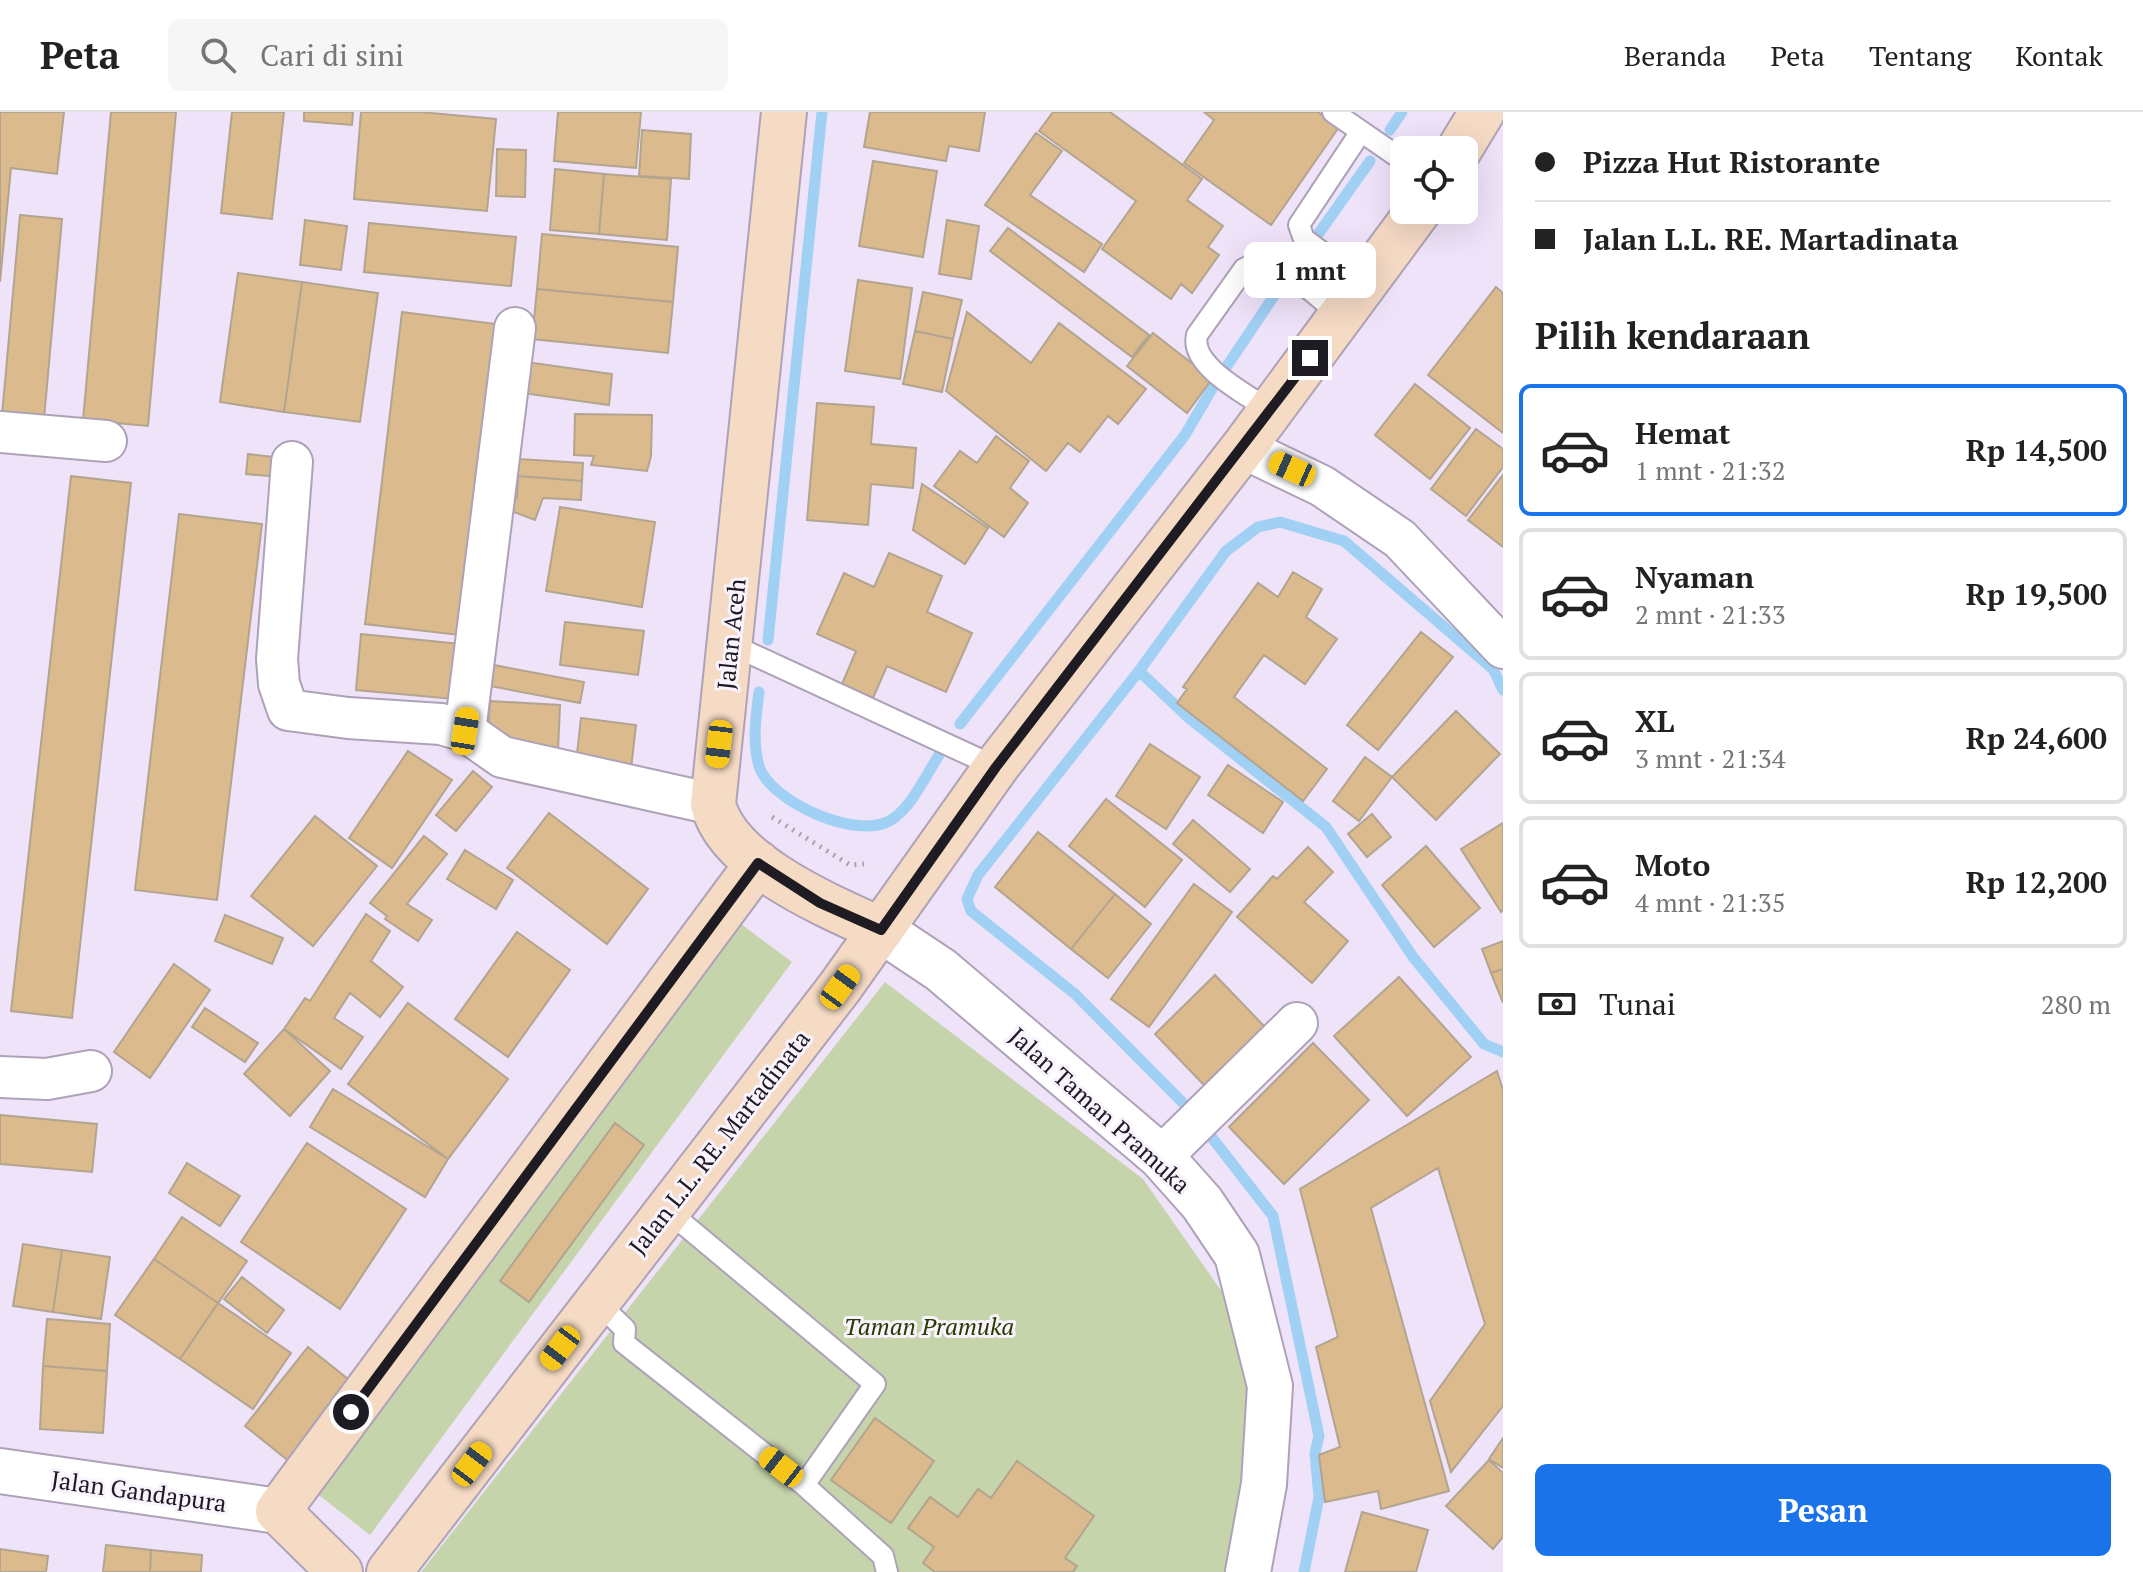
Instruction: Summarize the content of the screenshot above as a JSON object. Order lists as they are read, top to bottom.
{
  "streets": {
    "main road": ["Jalan Aceh", "Jalan L.L. RE. Martadinata"],
    "street": ["Jalan Taman Pramuka", "Jalan Gandapura"]
  },
  "crossings": [
    ["Jalan Taman Pramuka", "Jalan L.L. RE. Martadinata"]
  ],
  "parks": ["Taman Pramuka"],
  "page": {
    "header": "Peta",
    "search": "Cari di sini",
    "nav": [
      "Beranda",
      "Peta",
      "Tentang",
      "Kontak"
    ],
    "banner": ["Pizza Hut Ristorante", "Jalan L.L. RE. Martadinata"],
    "bubble": "1 mnt",
    "heading": "Pilih kendaraan",
    "list": [
      {
        "name": "Hemat",
        "note": "1 mnt · 21:32",
        "value": "Rp 14,500"
      },
      {
        "name": "Nyaman",
        "note": "2 mnt · 21:33",
        "value": "Rp 19,500"
      },
      {
        "name": "XL",
        "note": "3 mnt · 21:34",
        "value": "Rp 24,600"
      },
      {
        "name": "Moto",
        "note": "4 mnt · 21:35",
        "value": "Rp 12,200"
      }
    ],
    "pay": ["Tunai", "280 m"],
    "buttons": "Pesan"
  }
}
